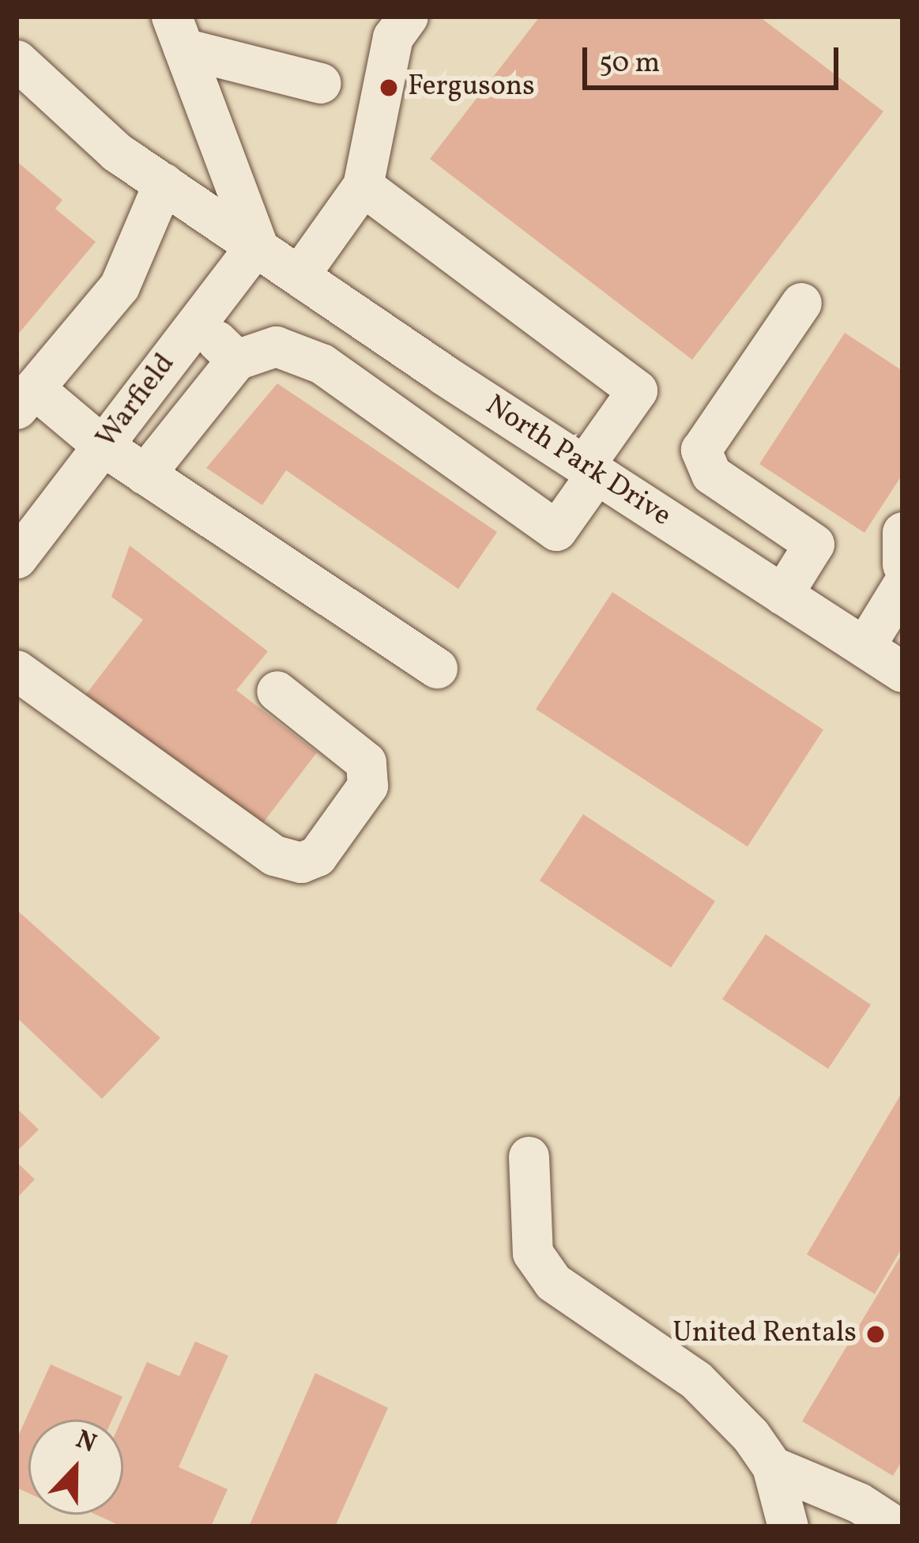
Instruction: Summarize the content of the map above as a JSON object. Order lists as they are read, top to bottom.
{
  "streets": {
    "street": ["Warfield", "North Park Drive"]
  },
  "crossings": [
    ["Warfield", "North Park Drive"]
  ],
  "places": ["Fergusons", "United Rentals"],
  "scale_bar": "50 m",
  "north": "top"
}
